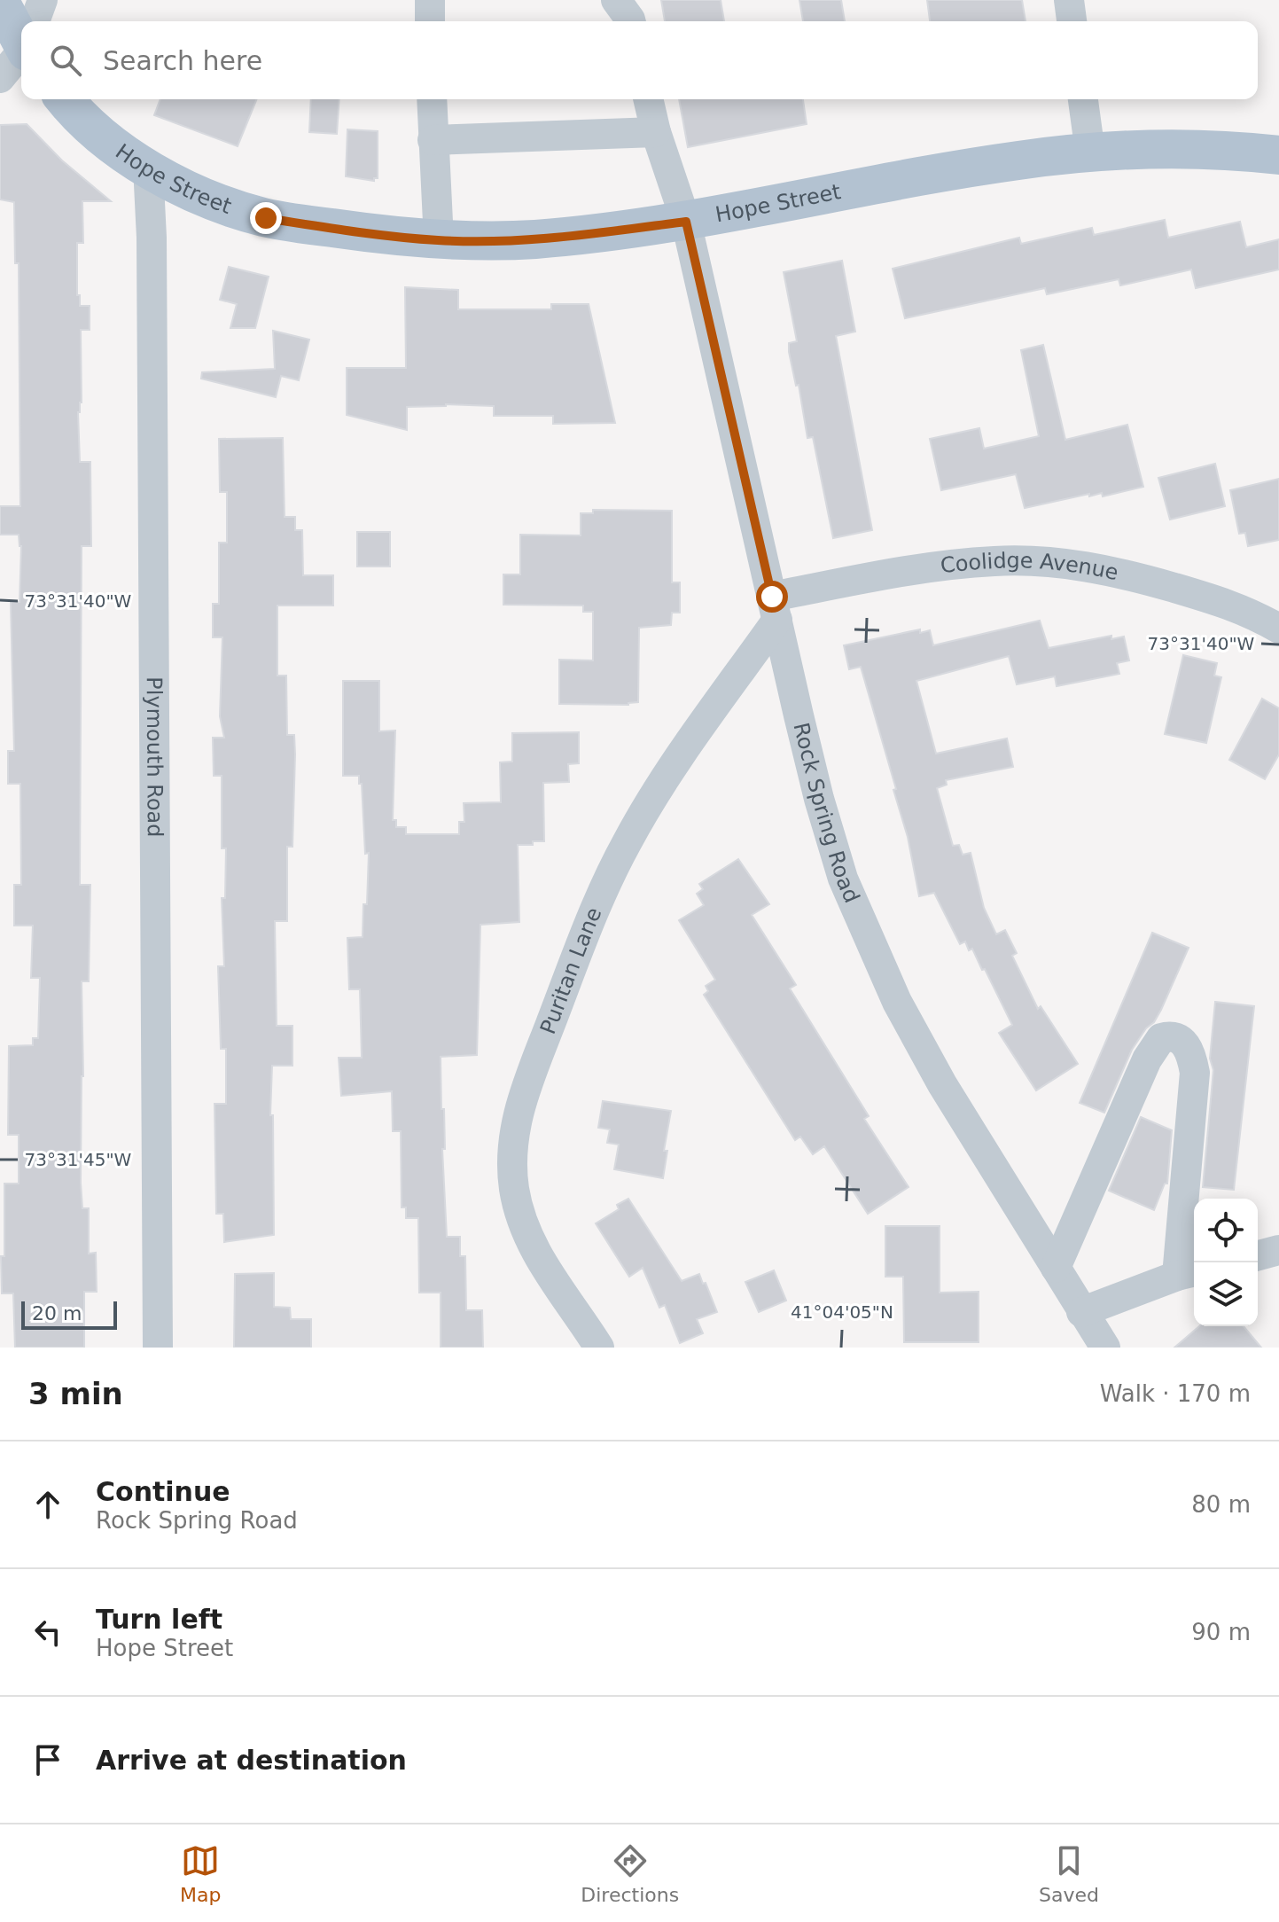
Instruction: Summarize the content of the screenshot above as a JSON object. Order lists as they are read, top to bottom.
{
  "streets": {
    "main road": ["Hope Street"],
    "street": [
      "Coolidge Avenue",
      "Plymouth Road",
      "Rock Spring Road",
      "Puritan Lane"
    ]
  },
  "crossings": [
    ["Hope Street", "Plymouth Road"],
    ["Hope Street", "Rock Spring Road"],
    ["Coolidge Avenue", "Rock Spring Road"],
    ["Coolidge Avenue", "Puritan Lane"],
    ["Rock Spring Road", "Puritan Lane"]
  ],
  "scale_bar": "20 m",
  "page": {
    "search": "Search here",
    "scale": "20 m",
    "heading": ["3 min", "Walk · 170 m"],
    "list": [
      ["Continue", "Rock Spring Road", "80 m"],
      ["Turn left", "Hope Street", "90 m"],
      "Arrive at destination"
    ],
    "nav": ["Map", "Directions", "Saved"]
  },
  "coordinates": ["73°31'40\"W", "73°31'45\"W", "41°04'05\"N"]
}
